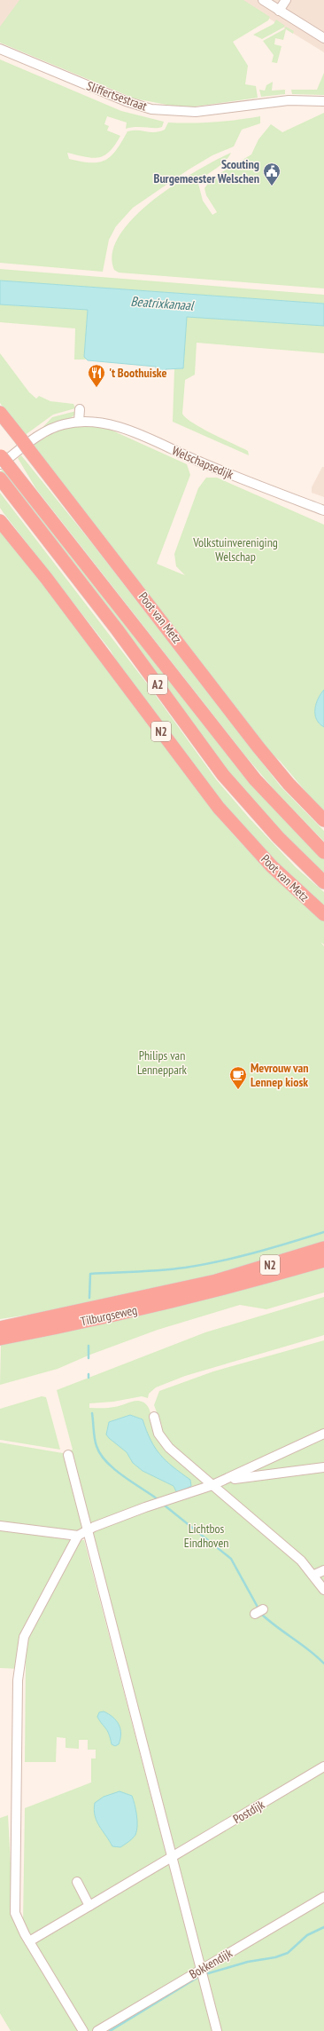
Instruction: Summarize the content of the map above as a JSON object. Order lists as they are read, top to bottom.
{
  "streets": {
    "highway": [
      "Poot van Metz",
      "A2",
      "N2",
      "Tilburgseweg"
    ],
    "street": [
      "Sliffertsestraat",
      "Welschapsedijk",
      "Postdijk",
      "Bokkendijk"
    ]
  },
  "crossings": [
    ["Welschapsedijk", "Poot van Metz"],
    ["N2", "Tilburgseweg"]
  ],
  "water": ["Beatrixkanaal"],
  "parks": ["Volkstuinvereniging Welschap", "Philips van Lenneppark", "Lichtbos Eindhoven"],
  "places": {
    "public building": ["Scouting Burgemeester Welschen"],
    "restaurant": ["'t Boothuiske"],
    "cafe": ["Mevrouw van Lennep kiosk"]
  }
}
